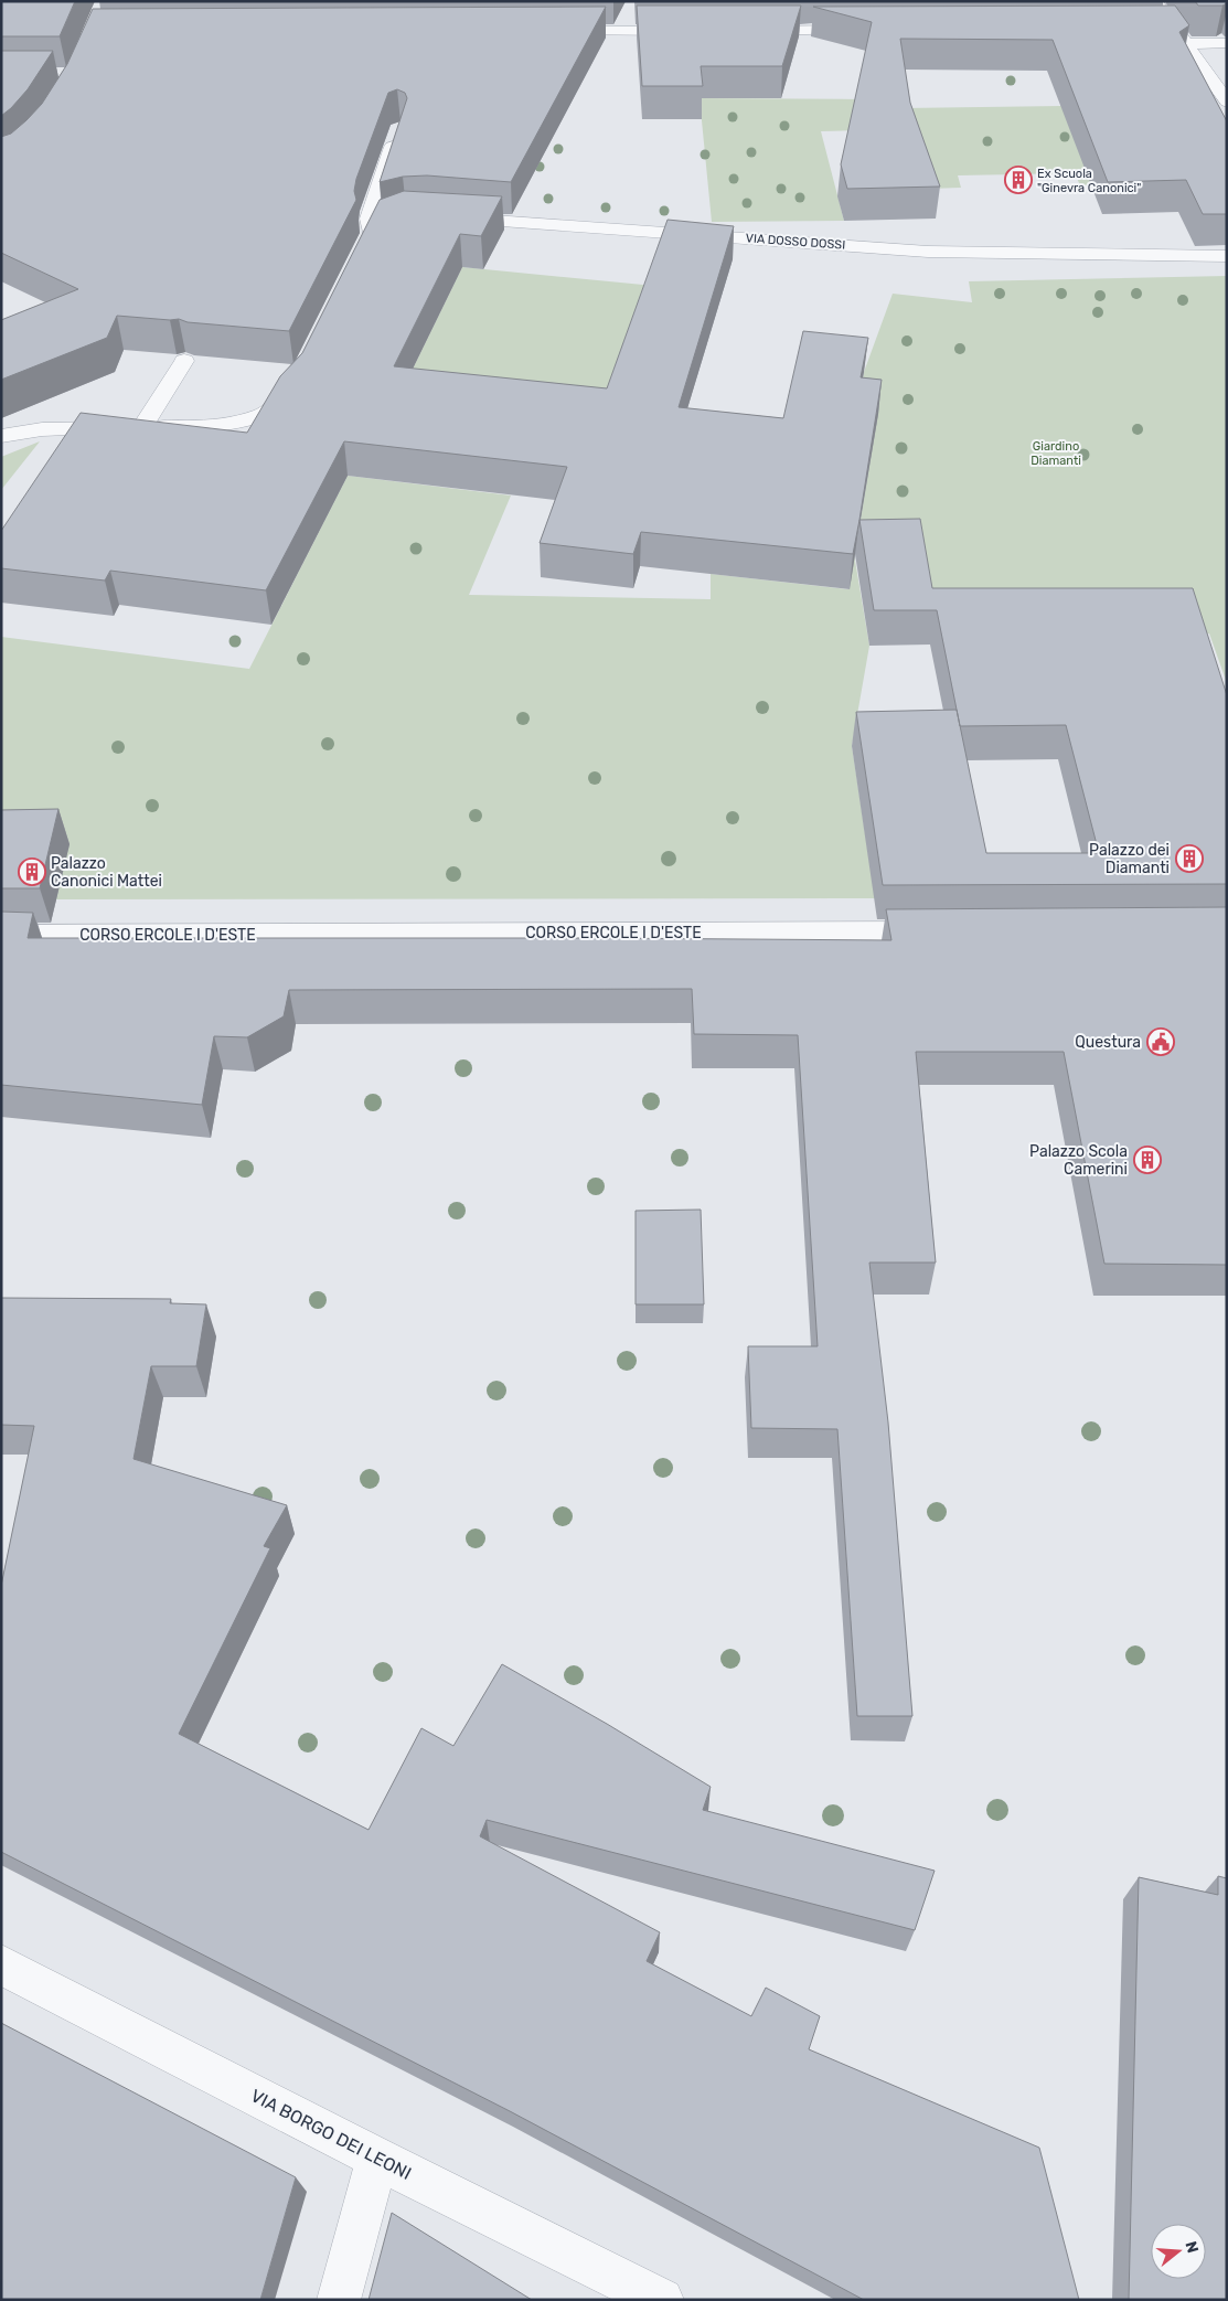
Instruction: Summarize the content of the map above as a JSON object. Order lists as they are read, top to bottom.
{
  "streets": {
    "street": ["VIA DOSSO DOSSI", "CORSO ERCOLE I D'ESTE", "VIA BORGO DEI LEONI"]
  },
  "parks": ["Giardino Diamanti"],
  "places": {
    "building": [
      "Ex Scuola \"Ginevra Canonici\"",
      "Palazzo dei Diamanti",
      "Palazzo Canonici Mattei",
      "Palazzo Scola Camerini"
    ],
    "public building": ["Questura"]
  },
  "north": "right"
}
